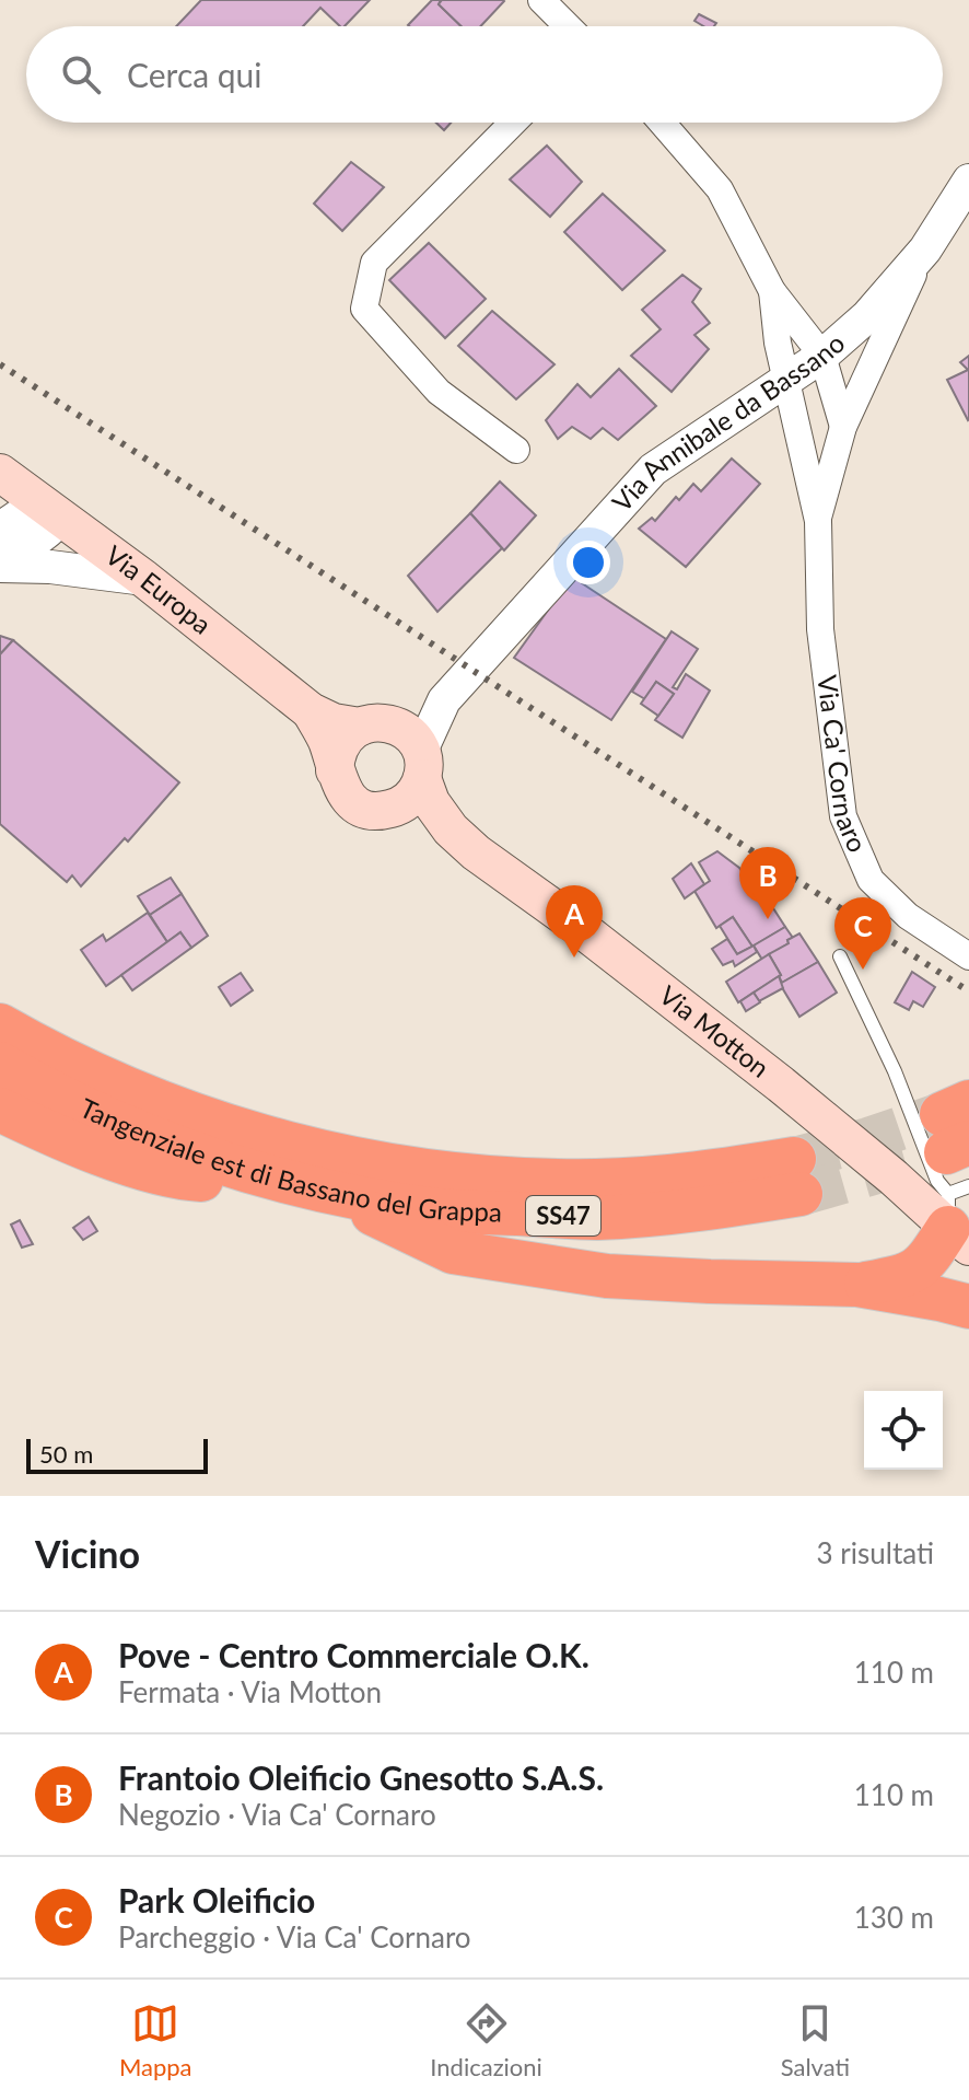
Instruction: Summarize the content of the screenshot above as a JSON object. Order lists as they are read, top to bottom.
{
  "streets": {
    "highway": ["Tangenziale est di Bassano del Grappa", "SS47"],
    "main road": ["Via Europa", "Via Motton"],
    "street": ["Via Annibale da Bassano", "Via Ca' Cornaro"]
  },
  "crossings": [
    ["Via Annibale da Bassano", "Via Europa"],
    ["Via Annibale da Bassano", "Via Ca' Cornaro"],
    ["Via Annibale da Bassano", "Via Motton"],
    ["Via Europa", "Via Motton"]
  ],
  "scale_bar": "50 m",
  "page": {
    "search": "Cerca qui",
    "pins": ["B", "A", "C"],
    "scale": "50 m",
    "heading": ["Vicino", "3 risultati"],
    "list": [
      {
        "mark": "A",
        "name": "Pove - Centro Commerciale O.K.",
        "note": "Fermata · Via Motton",
        "value": "110 m"
      },
      {
        "mark": "B",
        "name": "Frantoio Oleificio Gnesotto S.A.S.",
        "note": "Negozio · Via Ca' Cornaro",
        "value": "110 m"
      },
      {
        "mark": "C",
        "name": "Park Oleificio",
        "note": "Parcheggio · Via Ca' Cornaro",
        "value": "130 m"
      }
    ],
    "nav": ["Mappa", "Indicazioni", "Salvati"]
  }
}
